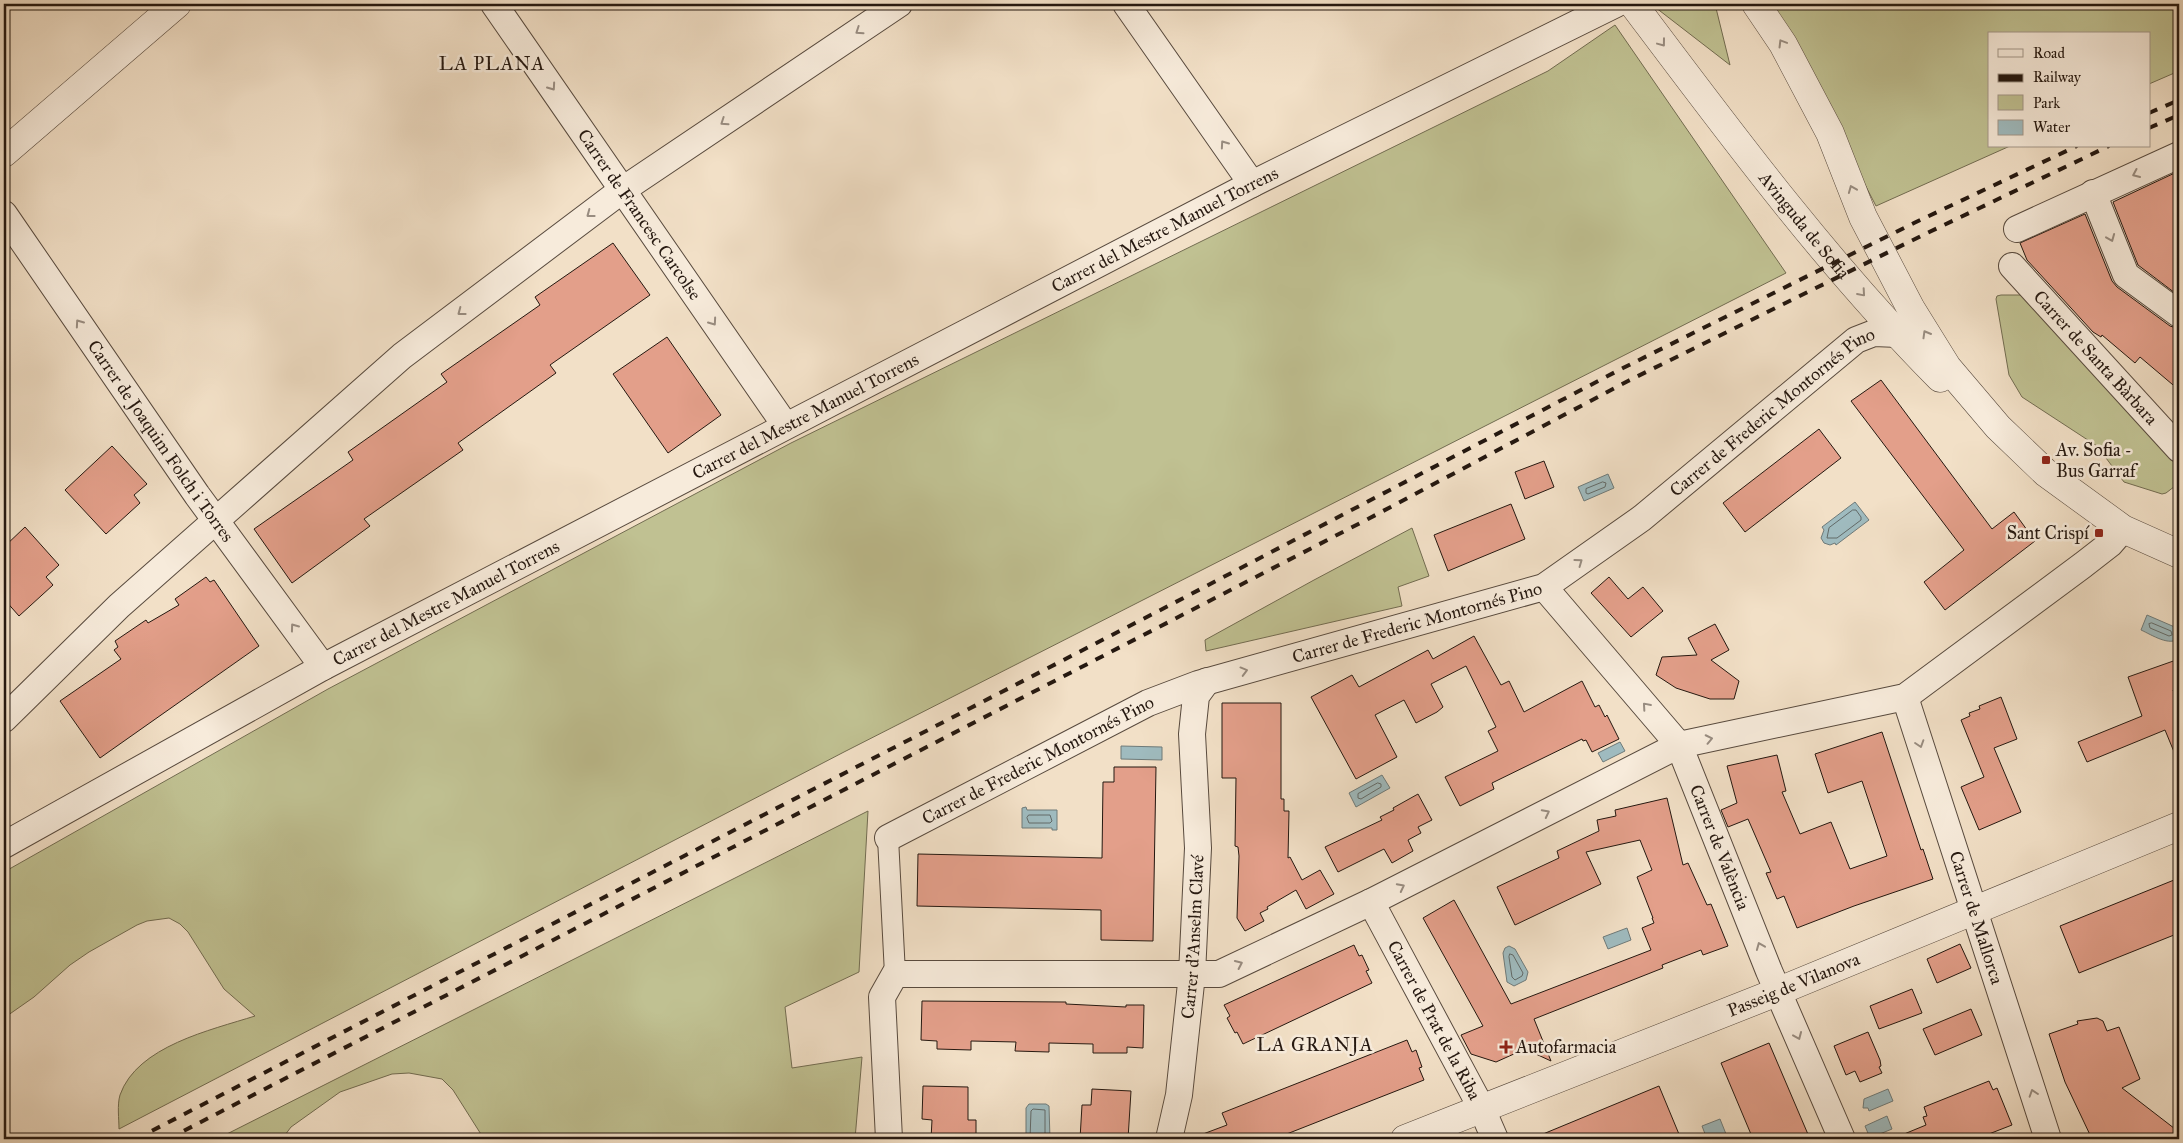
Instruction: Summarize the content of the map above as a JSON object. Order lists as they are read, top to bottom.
{
  "streets": {
    "street": [
      "Carrer de Francesc Carcolse",
      "Avinguda de Sofia",
      "Carrer del Mestre Manuel Torrens",
      "Carrer de Santa Bàrbara",
      "Carrer de Frederic Montornés Pino",
      "Carrer de Joaquim Folch i Torres",
      "Carrer de València",
      "Carrer de Mallorca",
      "Carrer d'Anselm Clavé",
      "Passeig de Vilanova",
      "Carrer de Prat de la Riba"
    ]
  },
  "crossings": [
    ["Carrer de Francesc Carcolse", "Carrer del Mestre Manuel Torrens"],
    ["Avinguda de Sofia", "Carrer de Frederic Montornés Pino"],
    ["Carrer del Mestre Manuel Torrens", "Carrer de Joaquim Folch i Torres"],
    ["Carrer de Frederic Montornés Pino", "Carrer de València"],
    ["Carrer de Frederic Montornés Pino", "Carrer d'Anselm Clavé"],
    ["Carrer de València", "Passeig de Vilanova"],
    ["Carrer de Mallorca", "Passeig de Vilanova"],
    ["Passeig de Vilanova", "Carrer de Prat de la Riba"]
  ],
  "one_way": ["Carrer de Francesc Carcolse", "Carrer de Joaquim Folch i Torres"],
  "districts": ["LA PLANA", "LA GRANJA"],
  "places": {
    "transit": ["Av. Sofia - Bus Garraf", "Sant Crispí"],
    "health": ["Autofarmacia"]
  },
  "legend": [
    "Road",
    "Railway",
    "Park",
    "Water"
  ]
}
